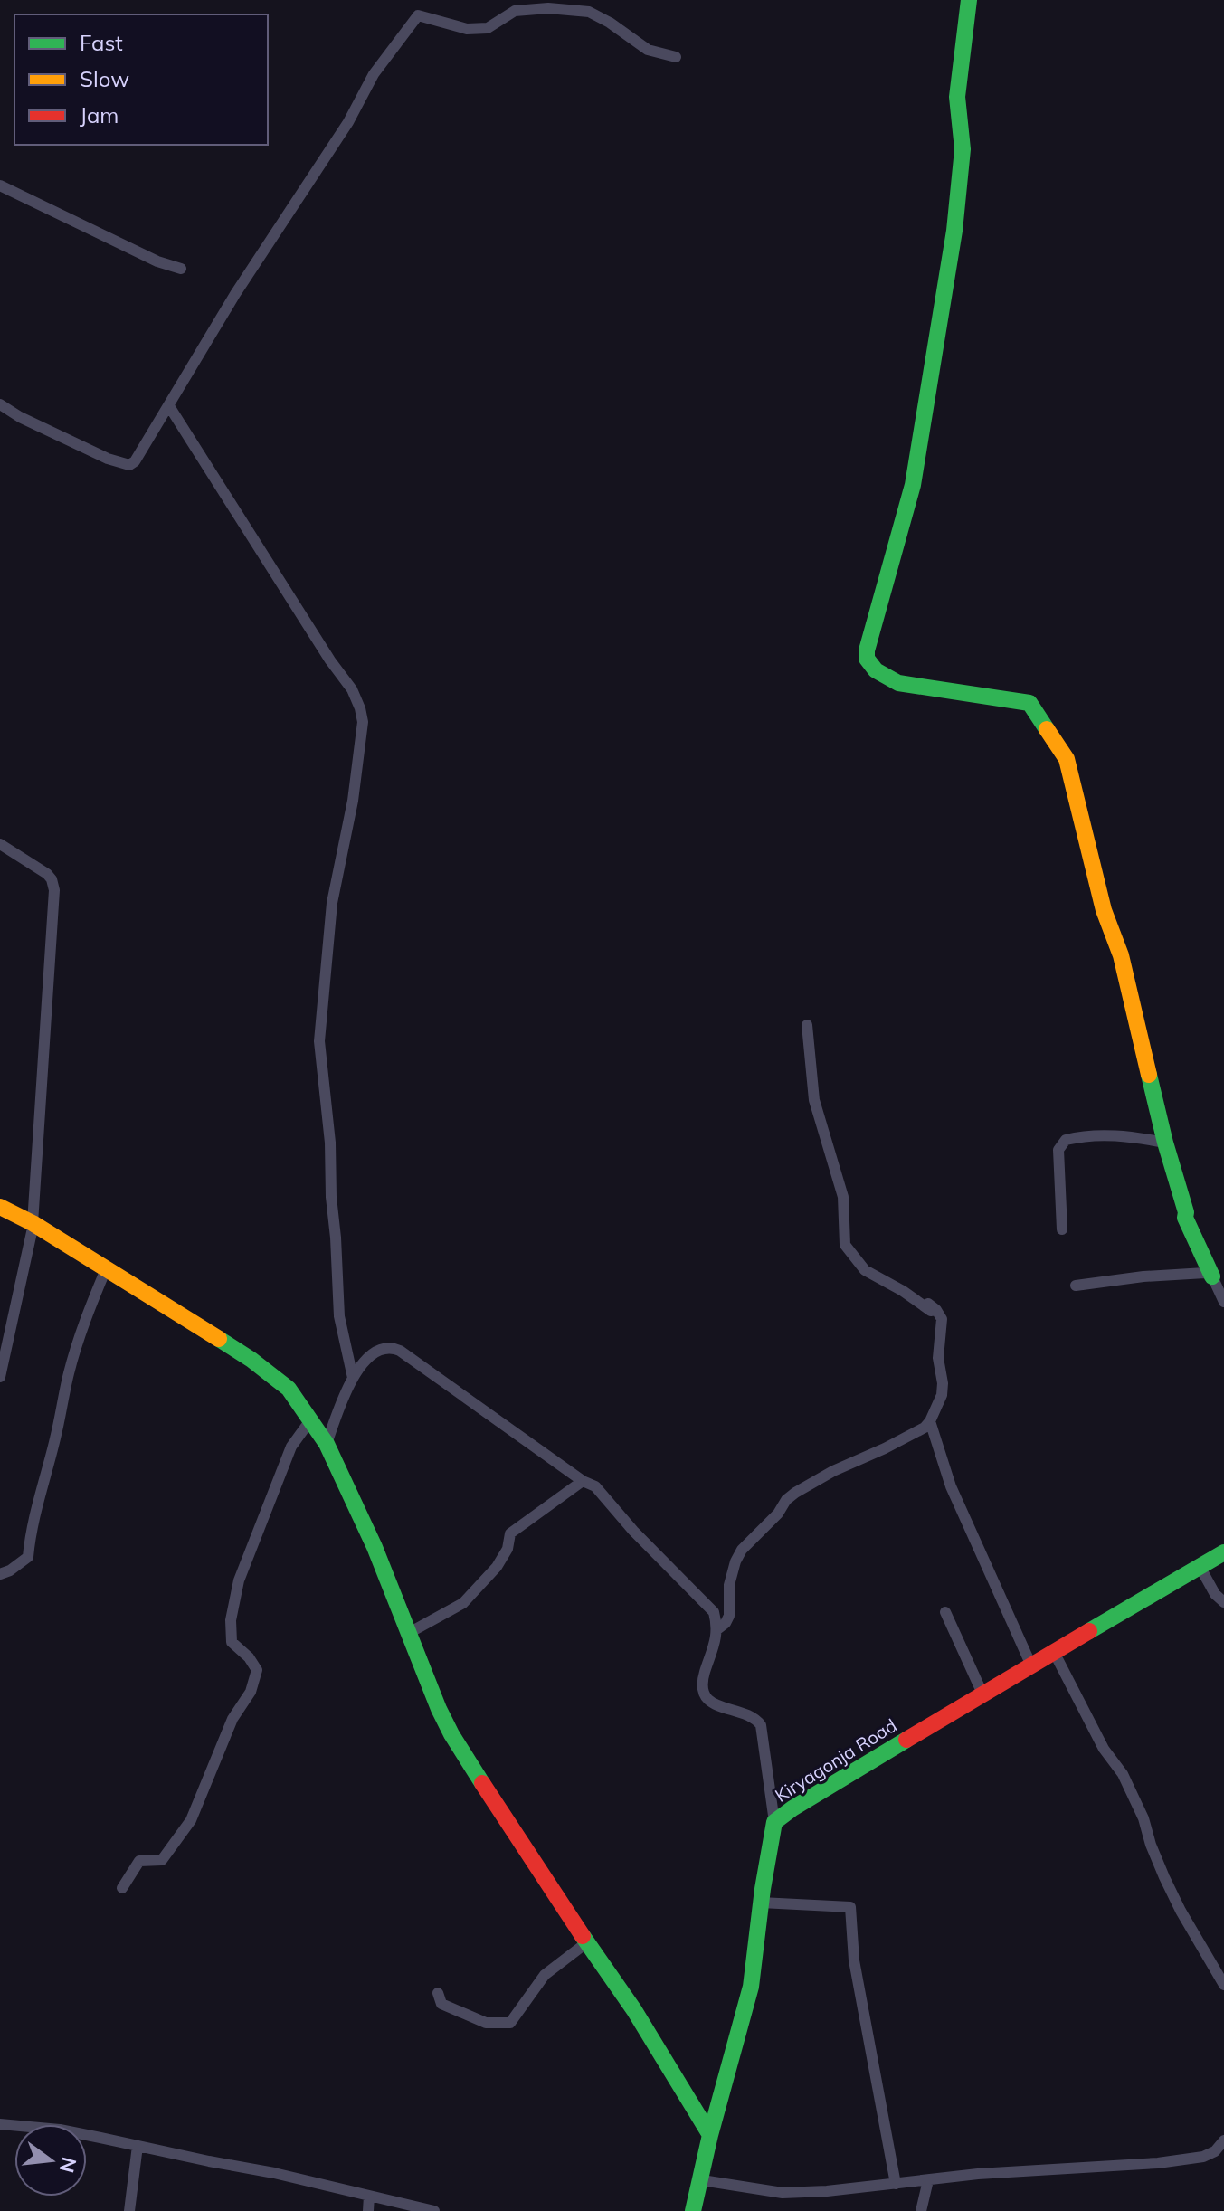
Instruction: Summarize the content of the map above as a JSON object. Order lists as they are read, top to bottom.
{
  "streets": {
    "street": ["Kiryagonja Road"]
  },
  "legend": ["Fast", "Slow", "Jam"],
  "north": "right"
}
